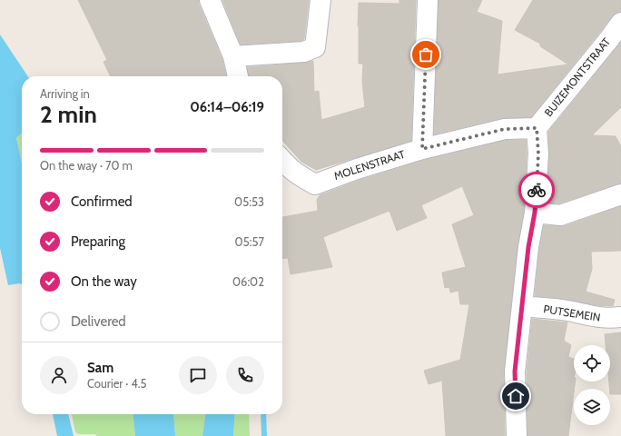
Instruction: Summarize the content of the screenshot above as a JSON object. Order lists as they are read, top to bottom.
{
  "streets": {
    "street": ["BUIZEMONTSTRAAT", "MOLENSTRAAT", "PUTSEMEIN"]
  },
  "crossings": [
    ["BUIZEMONTSTRAAT", "MOLENSTRAAT"]
  ],
  "page": {
    "heading": ["2 min", "Arriving in", "06:14–06:19"],
    "panel": ["Sam", "Courier · 4.5"],
    "bar": "On the way · 70 m",
    "list": [
      ["Confirmed", "05:53"],
      ["Preparing", "05:57"],
      ["On the way", "06:02"],
      "Delivered"
    ]
  }
}
